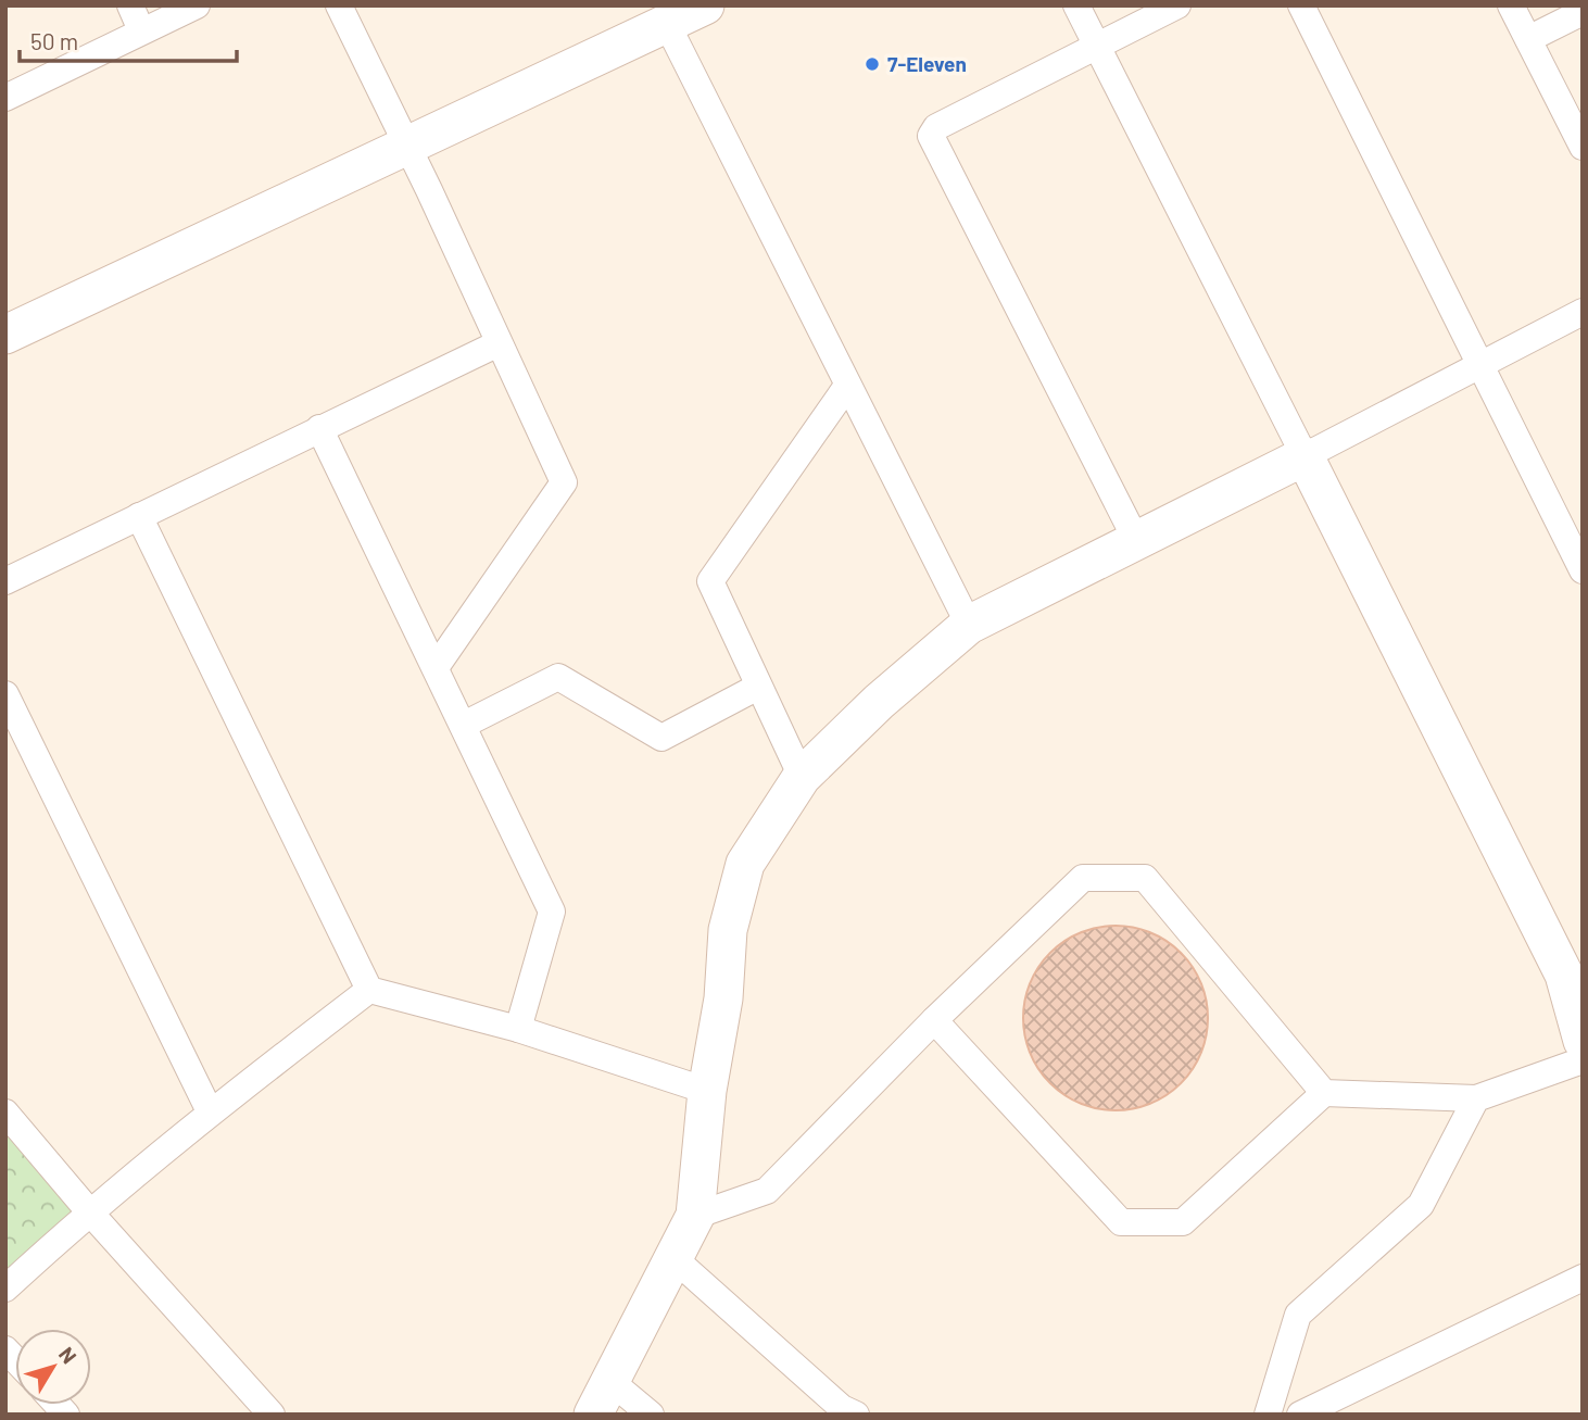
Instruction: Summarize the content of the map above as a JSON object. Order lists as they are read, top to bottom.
{
  "places": ["7-Eleven"],
  "scale_bar": "50 m",
  "north": "top right"
}
